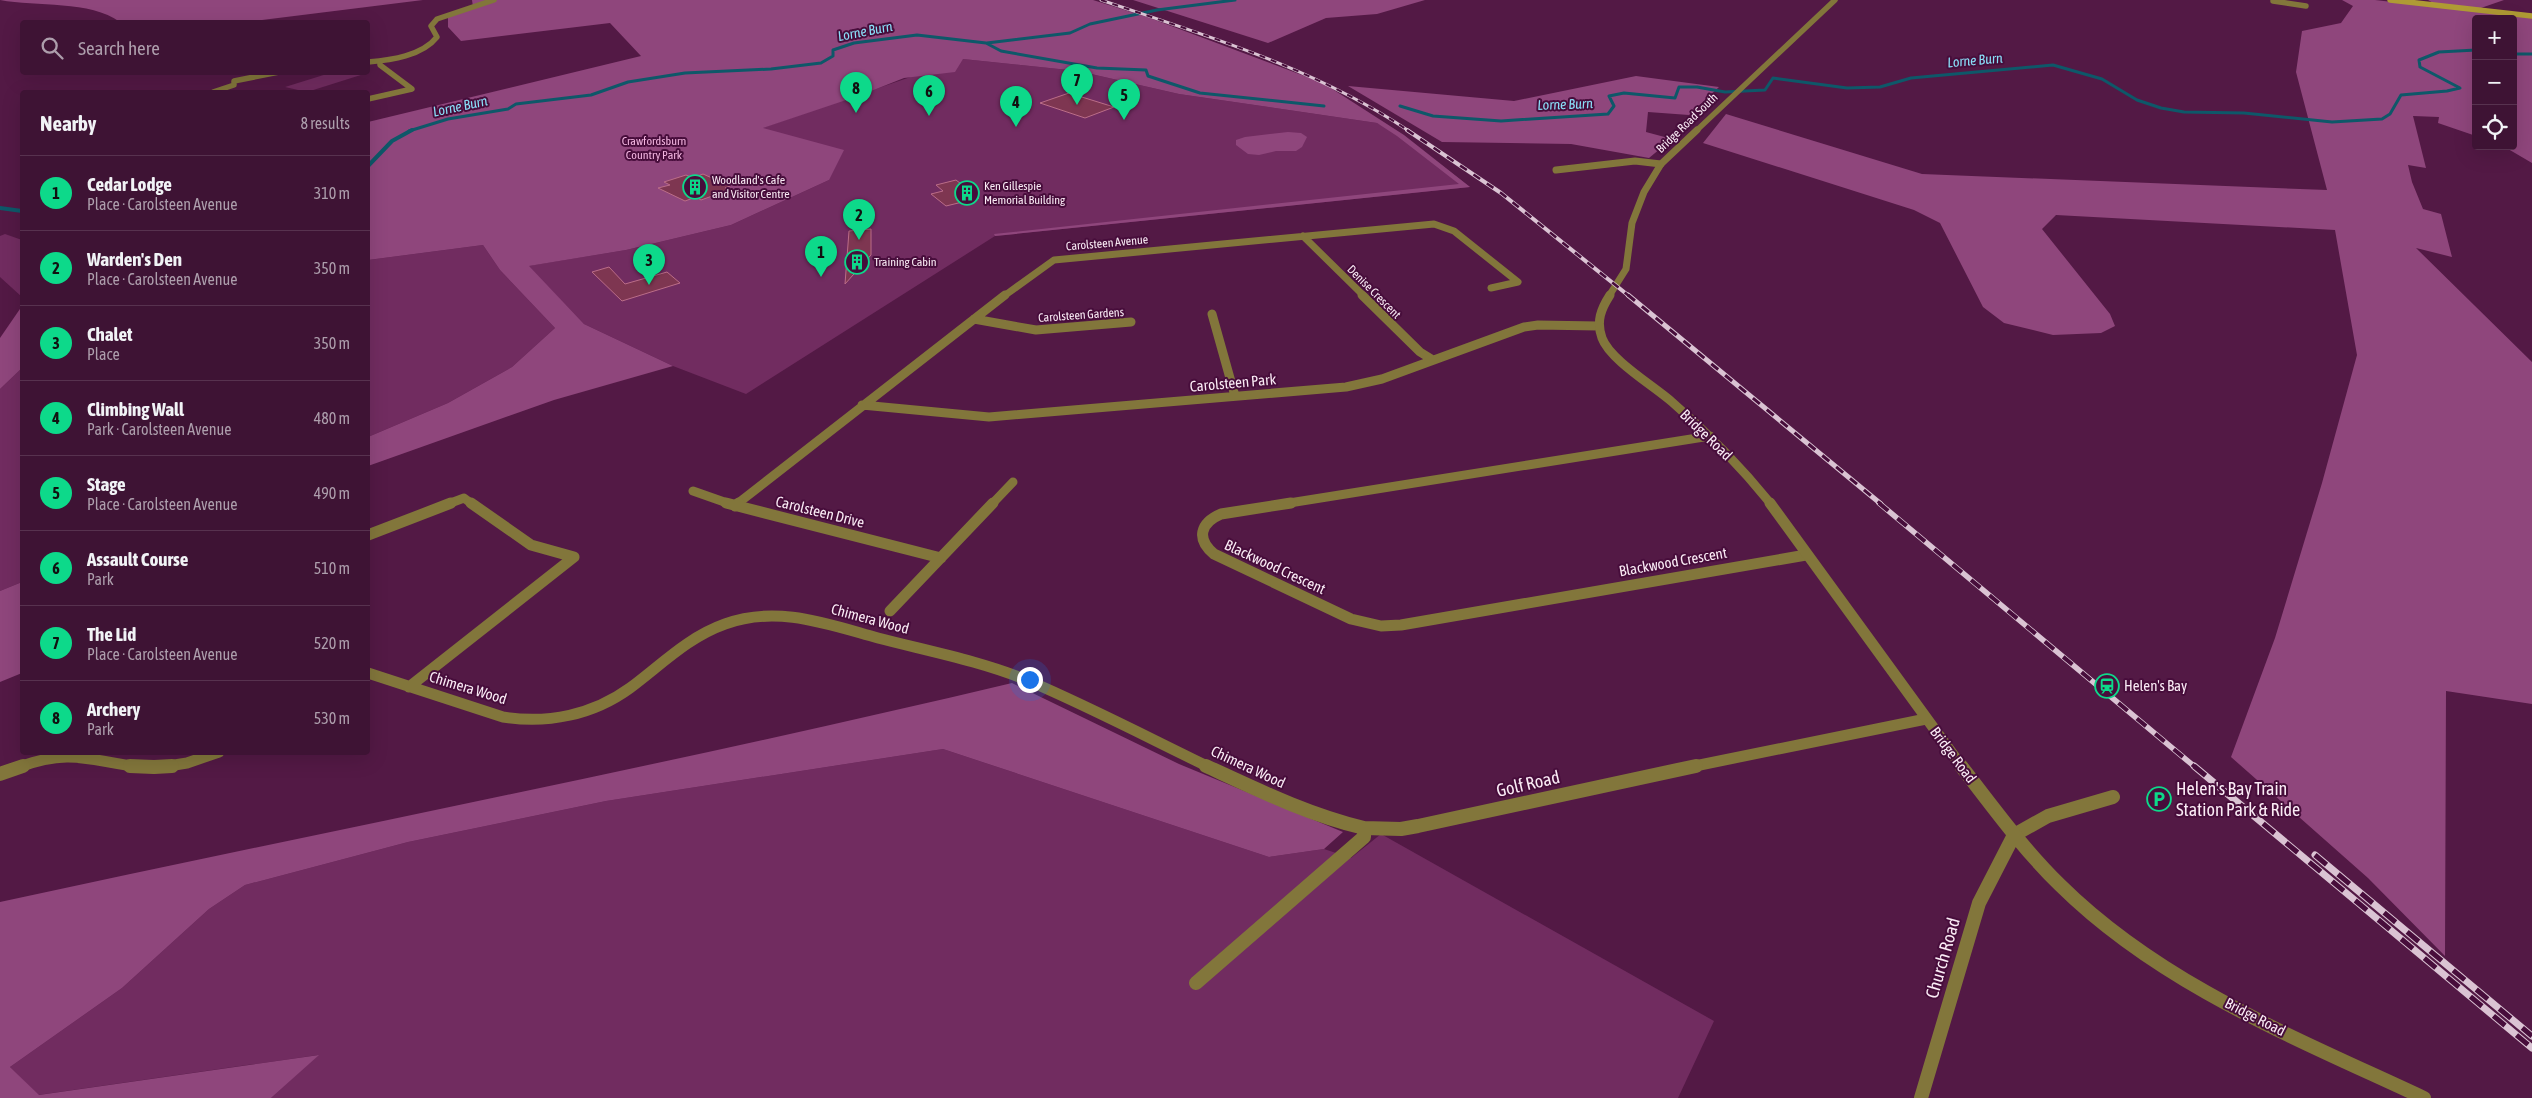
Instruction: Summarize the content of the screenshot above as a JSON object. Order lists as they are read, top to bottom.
{
  "streets": {
    "street": [
      "Bridge Road South",
      "Carolsteen Avenue",
      "Denise Crescent",
      "Carolsteen Gardens",
      "Carolsteen Park",
      "Bridge Road",
      "Carolsteen Drive",
      "Blackwood Crescent",
      "Chimera Wood",
      "Golf Road",
      "Church Road"
    ]
  },
  "crossings": [
    ["Bridge Road South", "Carolsteen Park"],
    ["Bridge Road South", "Bridge Road"],
    ["Carolsteen Avenue", "Denise Crescent"],
    ["Carolsteen Avenue", "Carolsteen Gardens"],
    ["Carolsteen Avenue", "Carolsteen Park"],
    ["Carolsteen Avenue", "Carolsteen Drive"],
    ["Denise Crescent", "Carolsteen Park"],
    ["Carolsteen Park", "Bridge Road"],
    ["Bridge Road", "Blackwood Crescent"],
    ["Bridge Road", "Golf Road"],
    ["Bridge Road", "Church Road"],
    ["Chimera Wood", "Golf Road"]
  ],
  "water": ["Lorne Burn"],
  "parks": ["Crawfordsburn Country Park"],
  "places": {
    "building": ["Woodland's Cafe and Visitor Centre", "Ken Gillespie Memorial Building", "Training Cabin"],
    "station": ["Helen's Bay"],
    "parking": ["Helen's Bay Train Station Park & Ride"]
  },
  "page": {
    "map_buttons": ["+", "−"],
    "search": "Search here",
    "pins": [
      "7",
      "8",
      "6",
      "5",
      "4",
      "2",
      "1",
      "3"
    ],
    "heading": ["Nearby", "8 results"],
    "list": [
      {
        "mark": "1",
        "name": "Cedar Lodge",
        "note": "Place · Carolsteen Avenue",
        "value": "310 m"
      },
      {
        "mark": "2",
        "name": "Warden's Den",
        "note": "Place · Carolsteen Avenue",
        "value": "350 m"
      },
      {
        "mark": "3",
        "name": "Chalet",
        "note": "Place",
        "value": "350 m"
      },
      {
        "mark": "4",
        "name": "Climbing Wall",
        "note": "Park · Carolsteen Avenue",
        "value": "480 m"
      },
      {
        "mark": "5",
        "name": "Stage",
        "note": "Place · Carolsteen Avenue",
        "value": "490 m"
      },
      {
        "mark": "6",
        "name": "Assault Course",
        "note": "Park",
        "value": "510 m"
      },
      {
        "mark": "7",
        "name": "The Lid",
        "note": "Place · Carolsteen Avenue",
        "value": "520 m"
      },
      {
        "mark": "8",
        "name": "Archery",
        "note": "Park",
        "value": "530 m"
      }
    ]
  }
}
